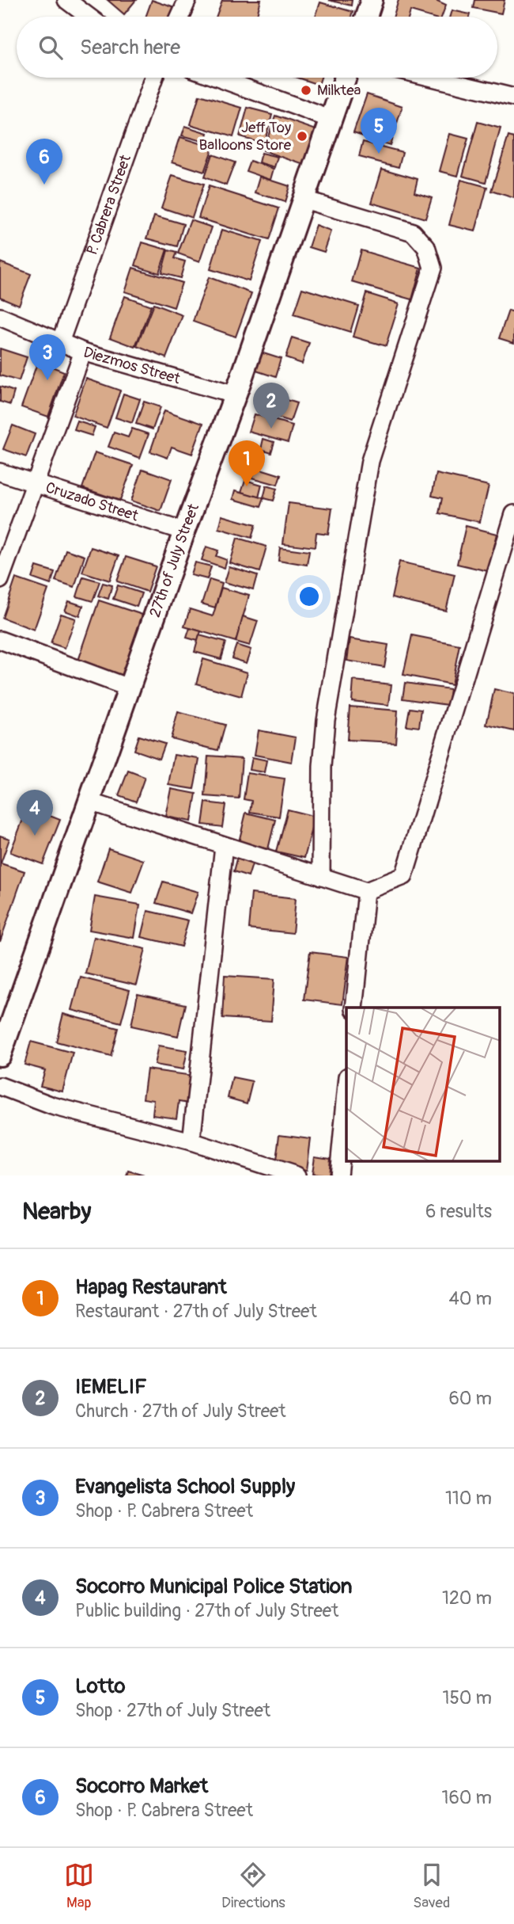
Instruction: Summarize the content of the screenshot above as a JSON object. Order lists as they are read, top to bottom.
{
  "streets": {
    "street": [
      "P. Cabrera Street",
      "Diezmos Street",
      "Cruzado Street",
      "27th of July Street"
    ]
  },
  "crossings": [
    ["P. Cabrera Street", "Diezmos Street"],
    ["Diezmos Street", "27th of July Street"],
    ["Cruzado Street", "27th of July Street"]
  ],
  "places": ["Milktea", "Jeff Toy Balloons Store"],
  "page": {
    "search": "Search here",
    "pins": [
      "5",
      "6",
      "3",
      "2",
      "1",
      "4"
    ],
    "heading": ["Nearby", "6 results"],
    "list": [
      {
        "mark": "1",
        "name": "Hapag Restaurant",
        "note": "Restaurant · 27th of July Street",
        "value": "40 m"
      },
      {
        "mark": "2",
        "name": "IEMELIF",
        "note": "Church · 27th of July Street",
        "value": "60 m"
      },
      {
        "mark": "3",
        "name": "Evangelista School Supply",
        "note": "Shop · P. Cabrera Street",
        "value": "110 m"
      },
      {
        "mark": "4",
        "name": "Socorro Municipal Police Station",
        "note": "Public building · 27th of July Street",
        "value": "120 m"
      },
      {
        "mark": "5",
        "name": "Lotto",
        "note": "Shop · 27th of July Street",
        "value": "150 m"
      },
      {
        "mark": "6",
        "name": "Socorro Market",
        "note": "Shop · P. Cabrera Street",
        "value": "160 m"
      }
    ],
    "nav": ["Map", "Directions", "Saved"]
  }
}
